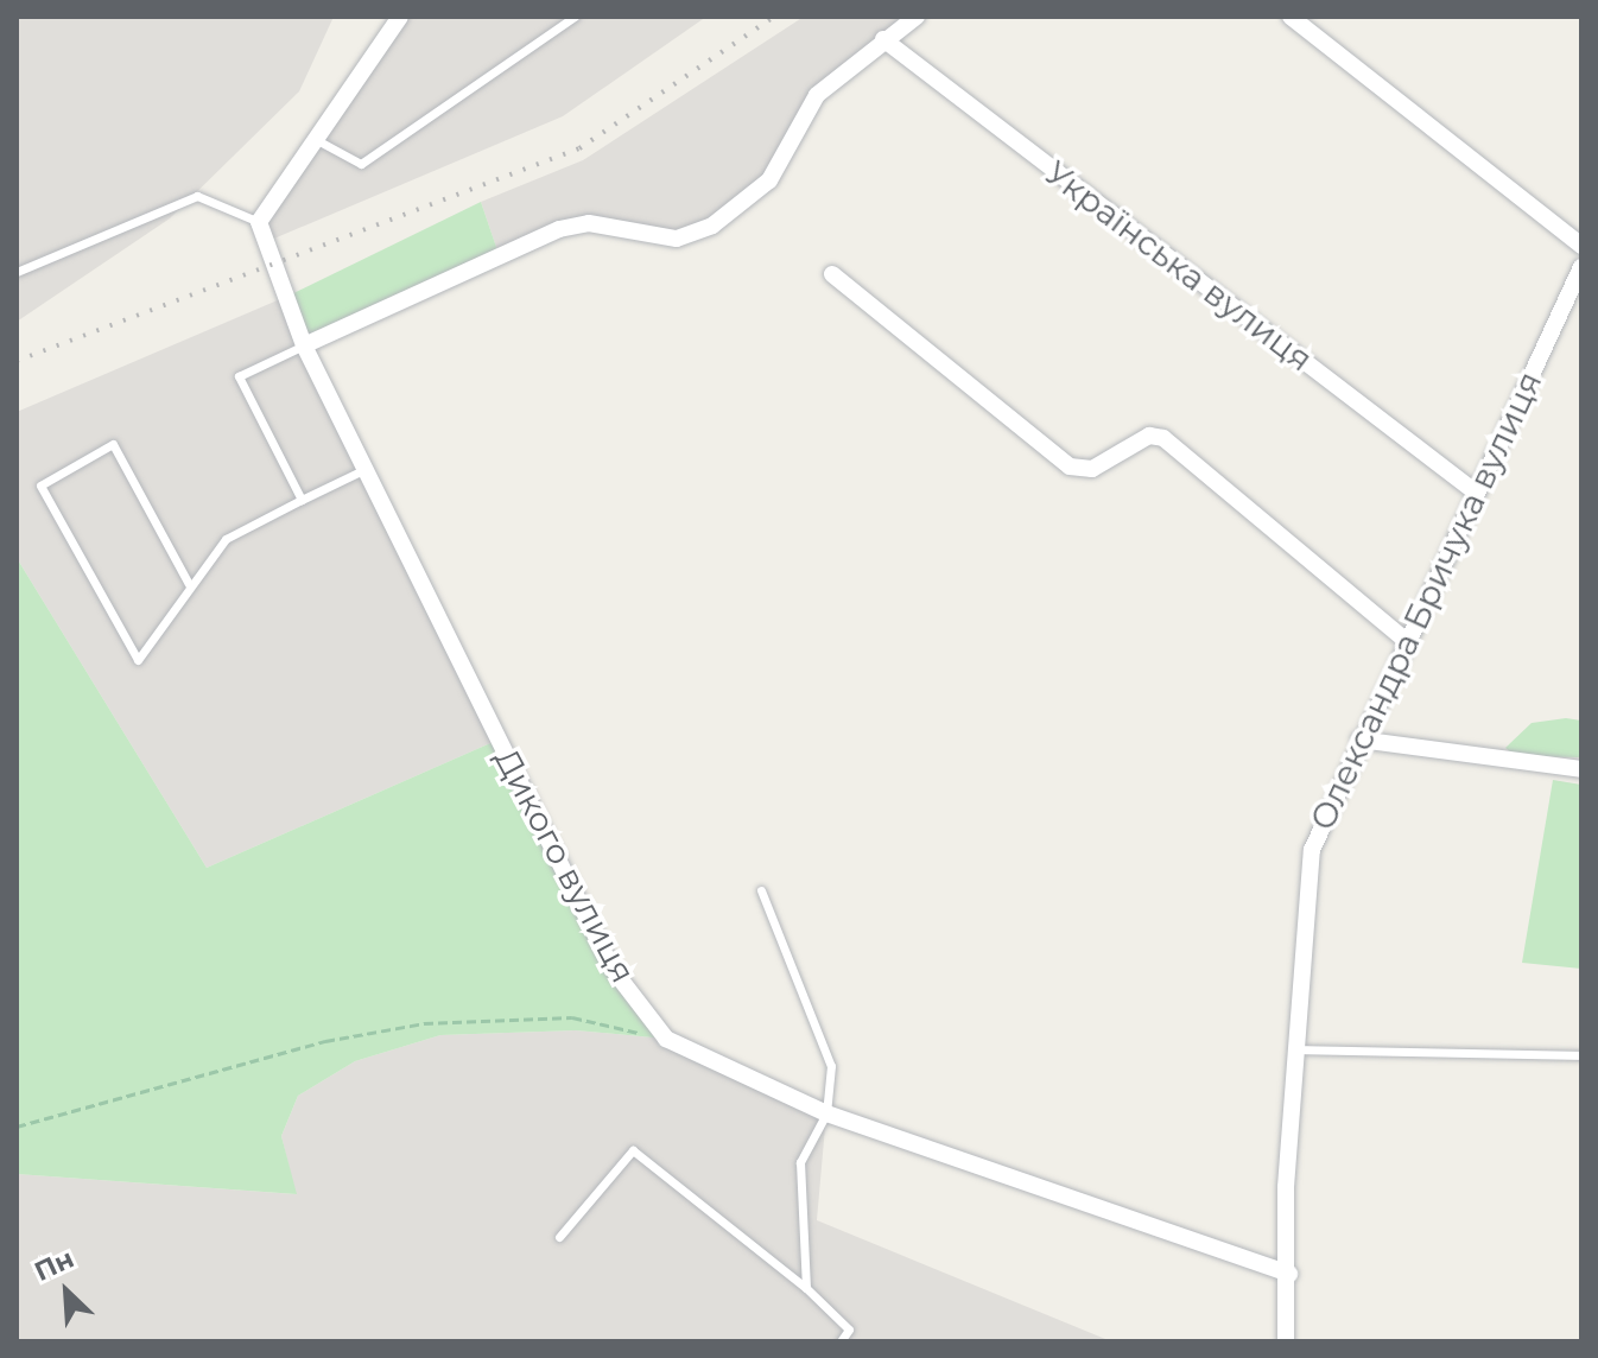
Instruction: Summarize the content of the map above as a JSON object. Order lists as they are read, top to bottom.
{
  "streets": {
    "street": ["Українська вулиця", "Олександра Бричука вулиця", "Дикого вулиця"]
  },
  "crossings": [
    ["Українська вулиця", "Олександра Бричука вулиця"],
    ["Олександра Бричука вулиця", "Дикого вулиця"]
  ],
  "north": "top left"
}
